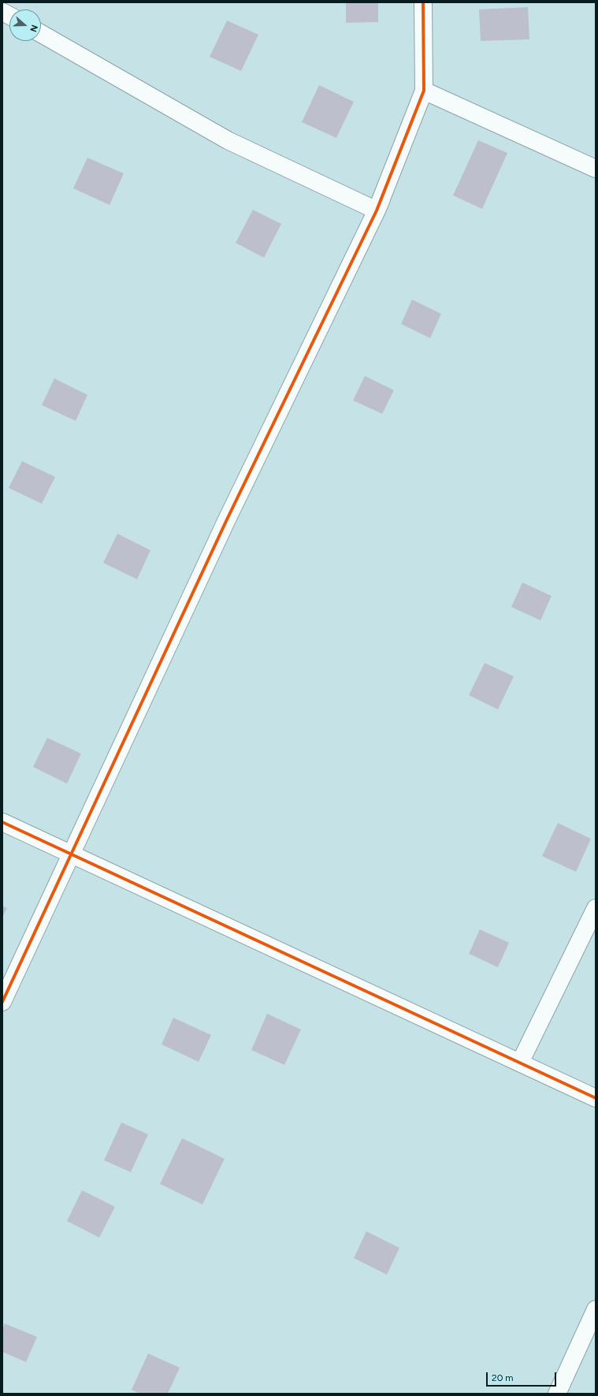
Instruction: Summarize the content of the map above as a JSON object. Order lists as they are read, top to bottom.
{
  "scale_bar": "20 m",
  "north": "right"
}
